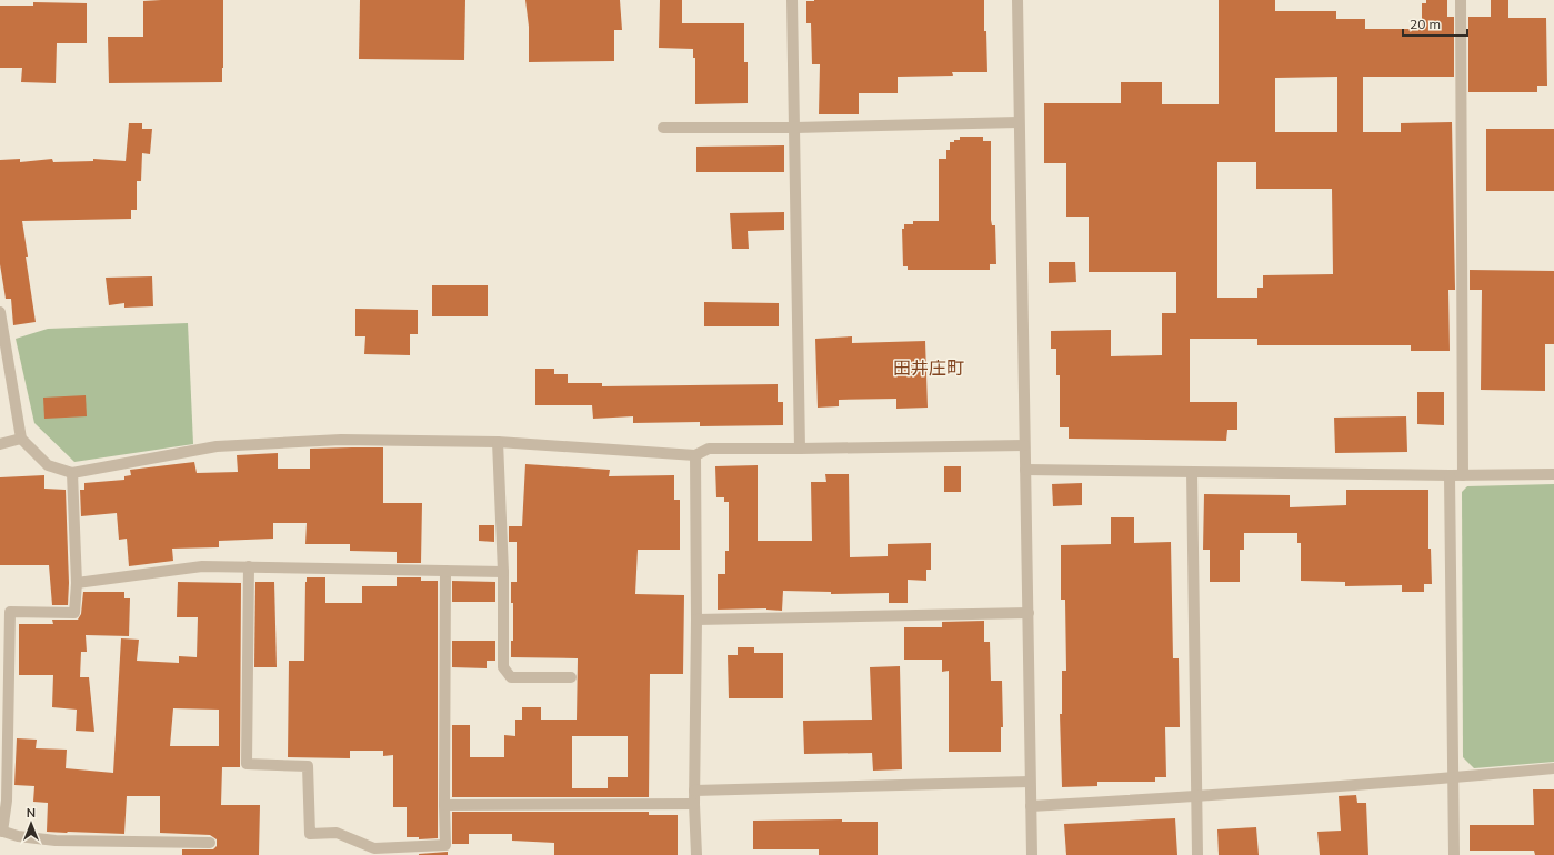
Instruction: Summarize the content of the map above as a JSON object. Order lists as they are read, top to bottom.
{
  "districts": ["田井庄町"],
  "scale_bar": "20 m",
  "north": "top"
}
